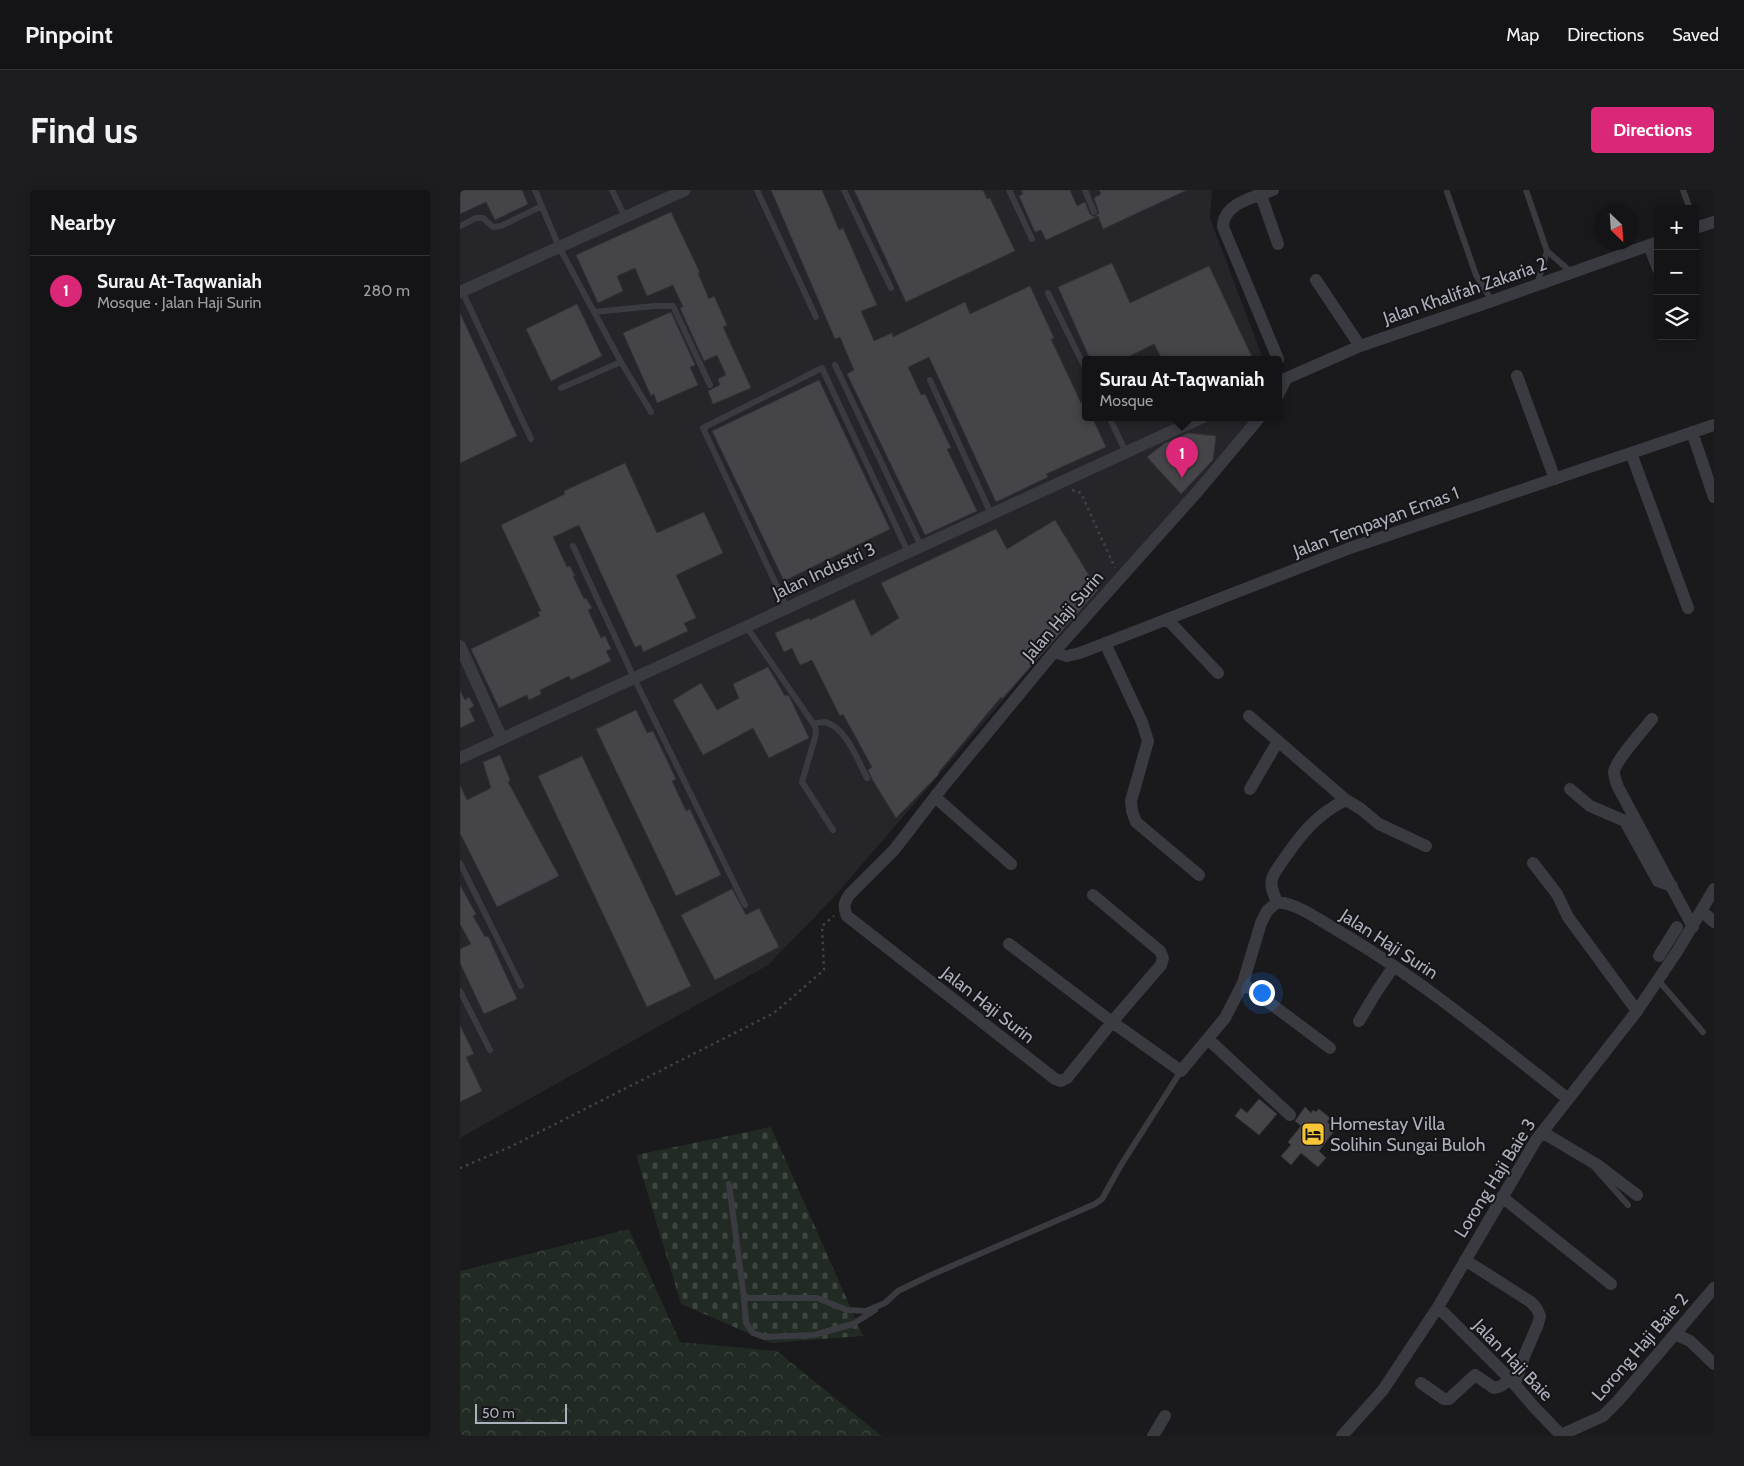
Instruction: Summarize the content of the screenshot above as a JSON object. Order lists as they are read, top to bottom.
{
  "streets": {
    "street": [
      "Jalan Khalifah Zakaria 2",
      "Jalan Tempayan Emas 1",
      "Jalan Industri 3",
      "Jalan Haji Surin",
      "Lorong Haji Baie 3",
      "Lorong Haji Baie 2",
      "Jalan Haji Baie"
    ]
  },
  "crossings": [
    ["Jalan Tempayan Emas 1", "Jalan Haji Surin"],
    ["Jalan Haji Surin", "Lorong Haji Baie 3"],
    ["Lorong Haji Baie 3", "Jalan Haji Baie"],
    ["Lorong Haji Baie 2", "Jalan Haji Baie"]
  ],
  "places": {
    "hotel": ["Homestay Villa Solihin Sungai Buloh"]
  },
  "scale_bar": "50 m",
  "north": "bottom right",
  "page": {
    "header": "Pinpoint",
    "nav": ["Map", "Directions", "Saved"],
    "buttons": "Directions",
    "title": "Find us",
    "heading": "Nearby",
    "map_buttons": ["+", "−"],
    "list": [
      {
        "mark": "1",
        "name": "Surau At-Taqwaniah",
        "note": "Mosque · Jalan Haji Surin",
        "value": "280 m"
      }
    ],
    "popup": ["Surau At-Taqwaniah", "Mosque"],
    "pins": "1",
    "scale": "50 m"
  }
}
